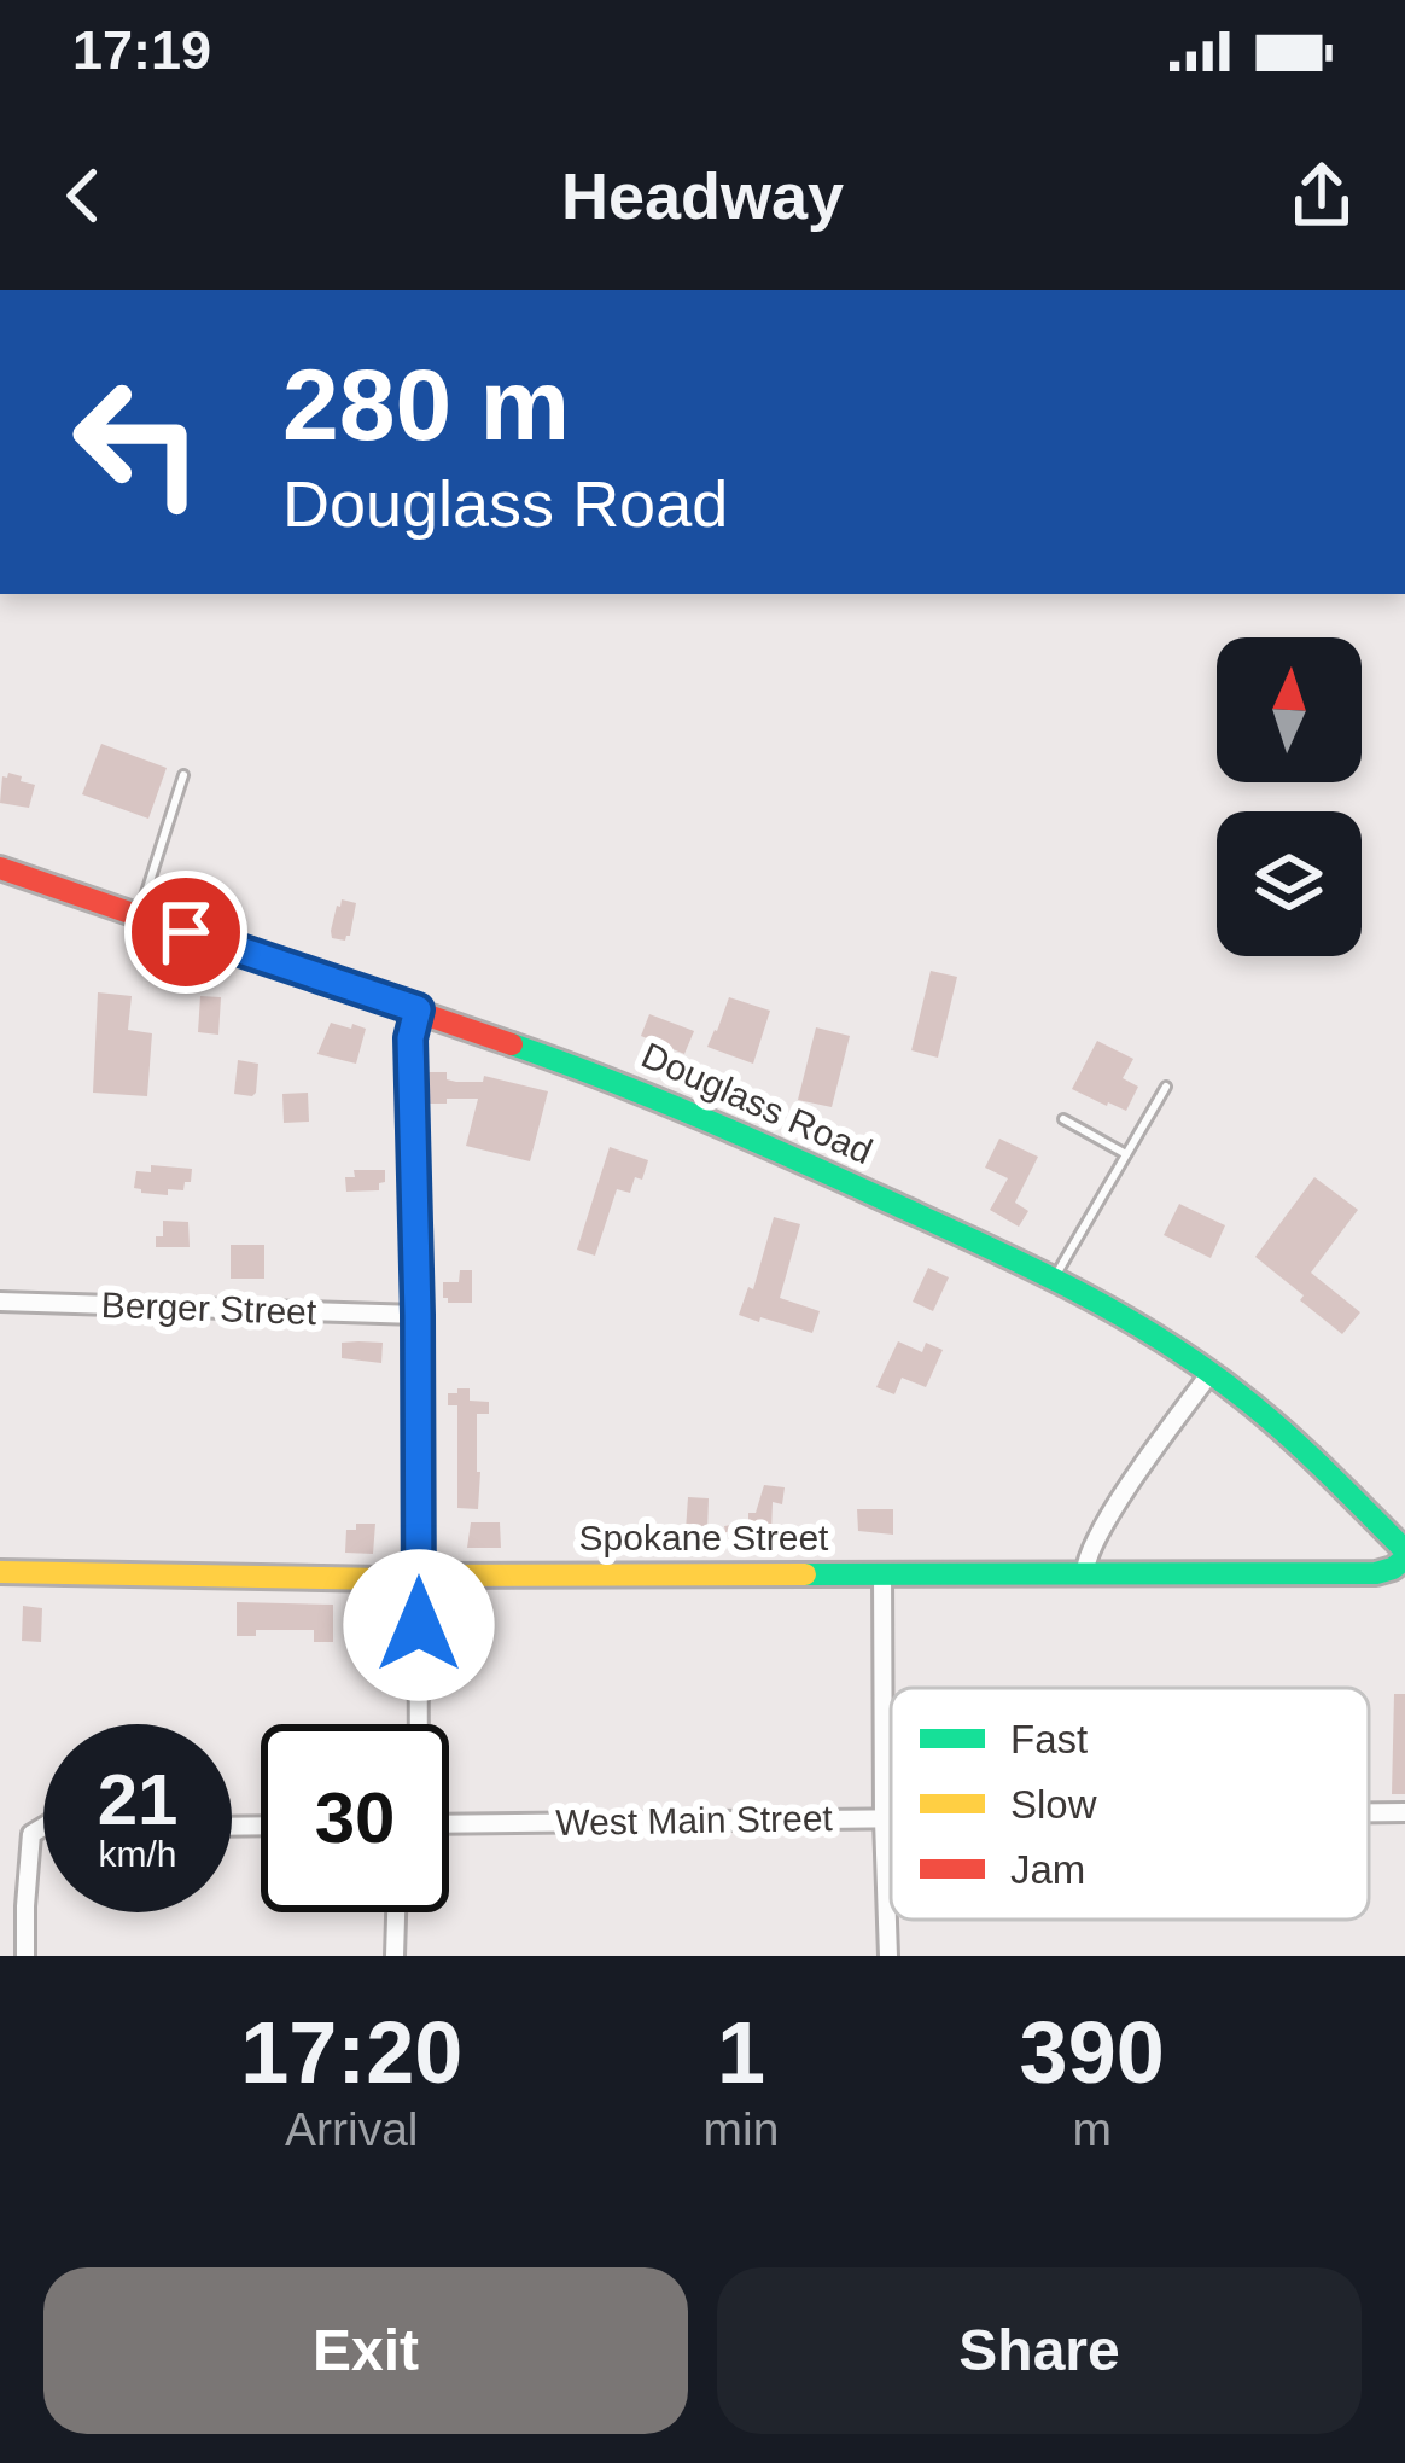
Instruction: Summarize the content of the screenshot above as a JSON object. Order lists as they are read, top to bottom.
{
  "streets": {
    "main road": ["Douglass Road", "Spokane Street"],
    "street": ["Berger Street", "West Main Street"]
  },
  "crossings": [
    ["Douglass Road", "Spokane Street"]
  ],
  "legend": ["Fast", "Slow", "Jam"],
  "north": "top",
  "page": {
    "status": "17:19",
    "header": "Headway",
    "turn": ["280 m", "Douglass Road"],
    "speed": "21 km/h",
    "limit": "30",
    "eta": [
      "17:20",
      "Arrival",
      "1",
      "min",
      "390",
      "m"
    ],
    "buttons": ["Exit", "Share"]
  }
}
